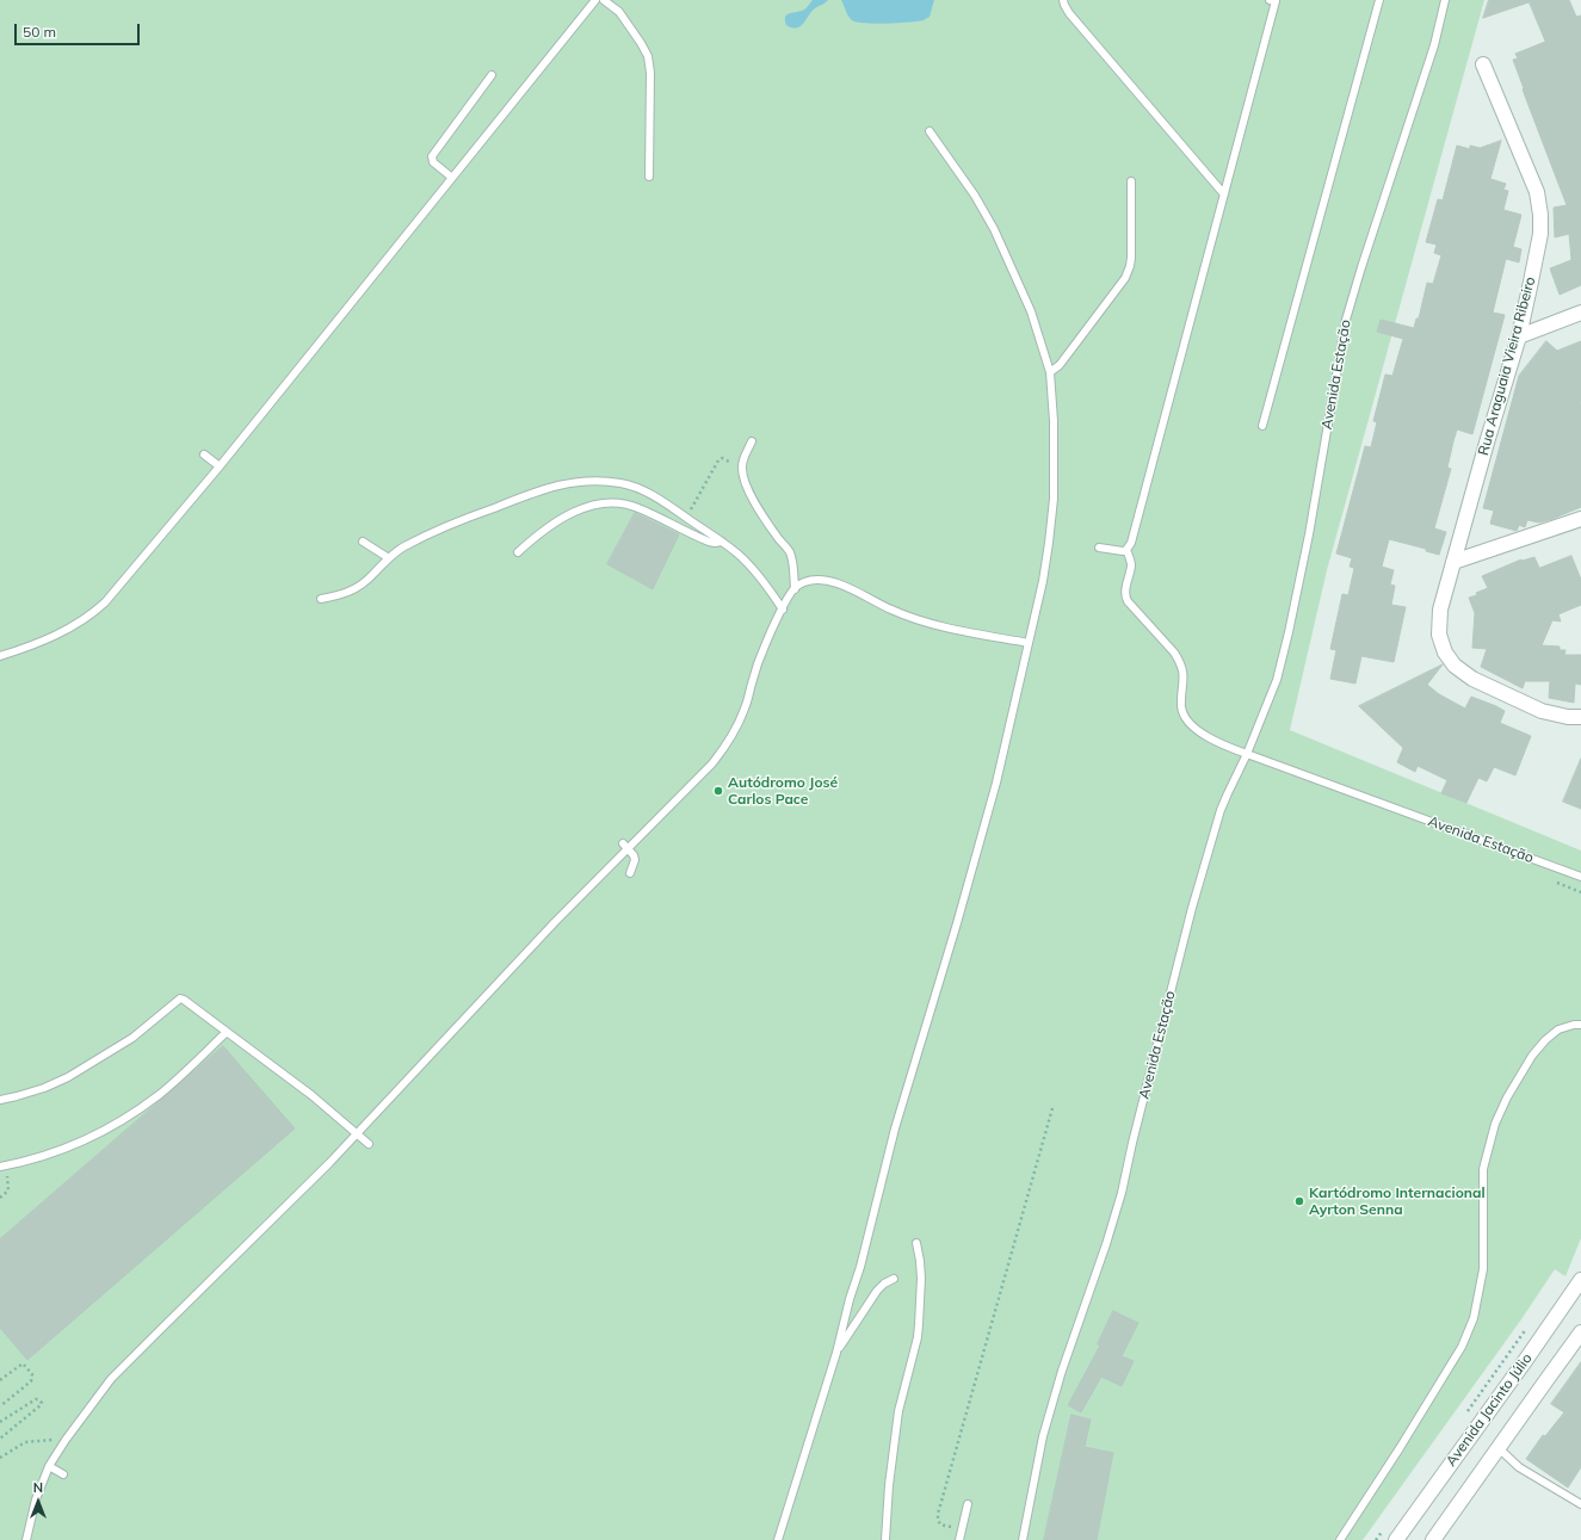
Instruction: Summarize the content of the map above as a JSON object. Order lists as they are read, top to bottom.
{
  "streets": {
    "street": ["Rua Araguaia Vieira Ribeiro", "Avenida Jacinto Júlio"],
    "lane": ["Avenida Estação"]
  },
  "places": ["Autódromo José Carlos Pace", "Kartódromo Internacional Ayrton Senna"],
  "scale_bar": "50 m",
  "north": "top"
}
